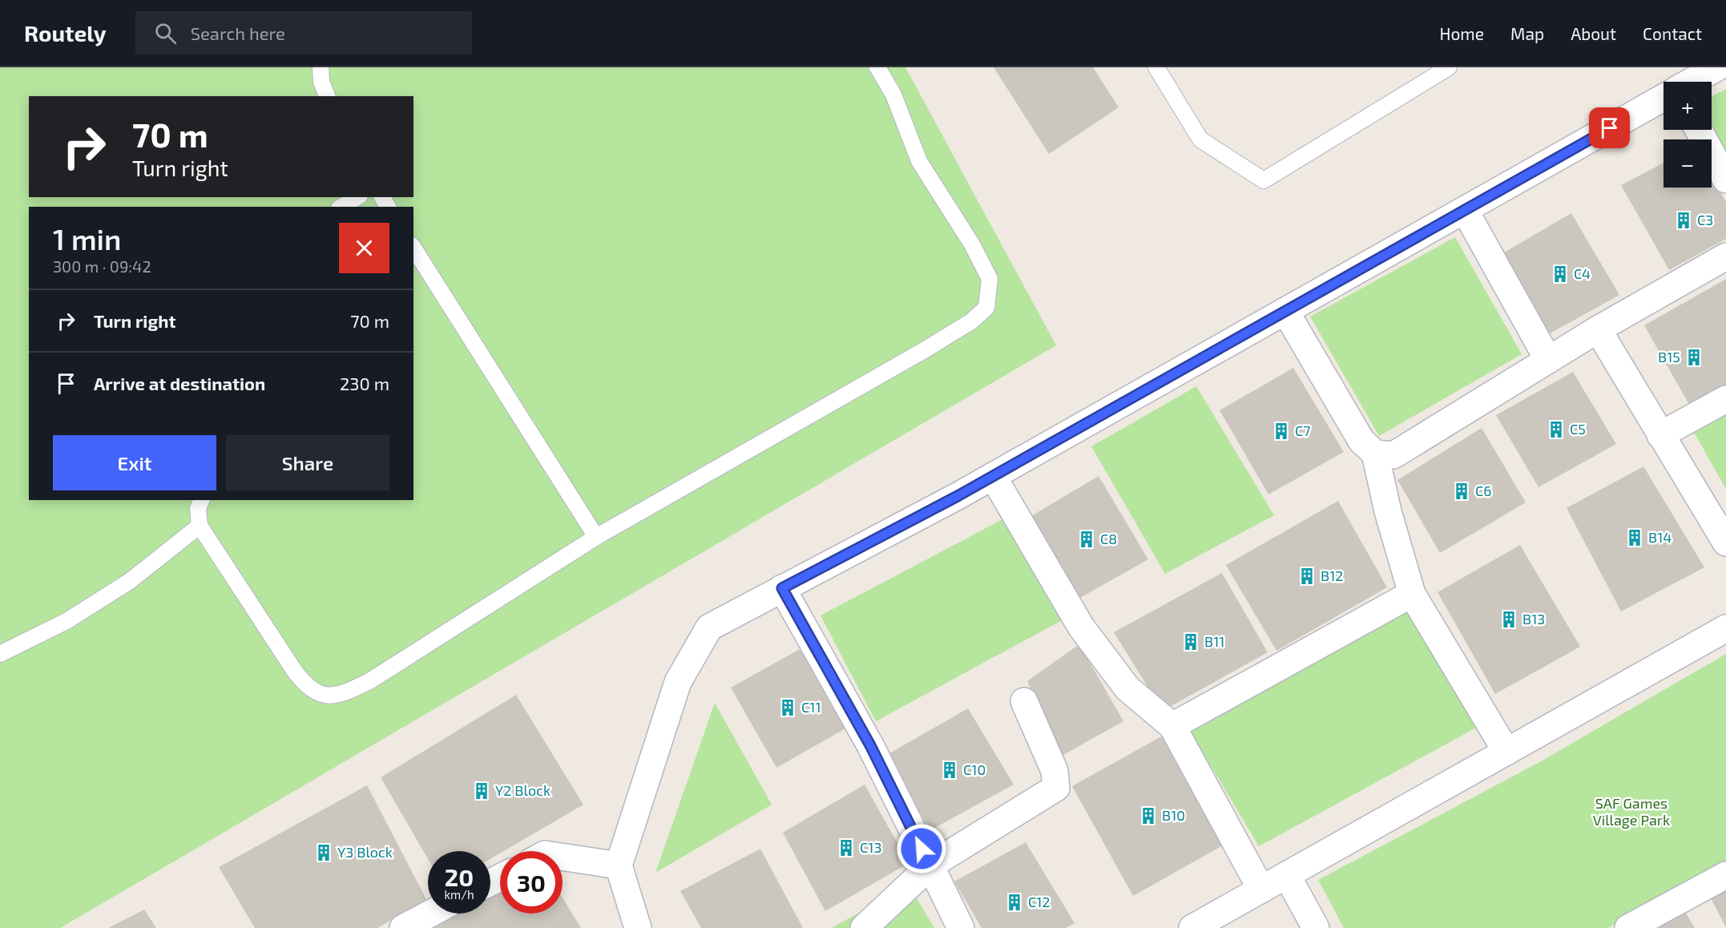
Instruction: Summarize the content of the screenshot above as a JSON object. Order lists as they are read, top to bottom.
{
  "parks": ["SAF Games Village Park"],
  "places": {
    "building": [
      "C3",
      "C4",
      "B15",
      "C5",
      "C7",
      "C6",
      "B14",
      "C8",
      "B12",
      "B13",
      "B11",
      "C11",
      "C10",
      "Y2 Block",
      "B10",
      "C13",
      "Y3 Block",
      "C12"
    ]
  },
  "page": {
    "header": "Routely",
    "search": "Search here",
    "nav": [
      "Home",
      "Map",
      "About",
      "Contact"
    ],
    "map_buttons": ["+", "−"],
    "turn": ["70 m", "Turn right"],
    "heading": ["1 min", "300 m · 09:42"],
    "list": [
      {
        "name": "Turn right",
        "value": "70 m"
      },
      {
        "name": "Arrive at destination",
        "value": "230 m"
      }
    ],
    "buttons": ["Exit", "Share"],
    "speed": "20 km/h",
    "limit": "30"
  }
}
